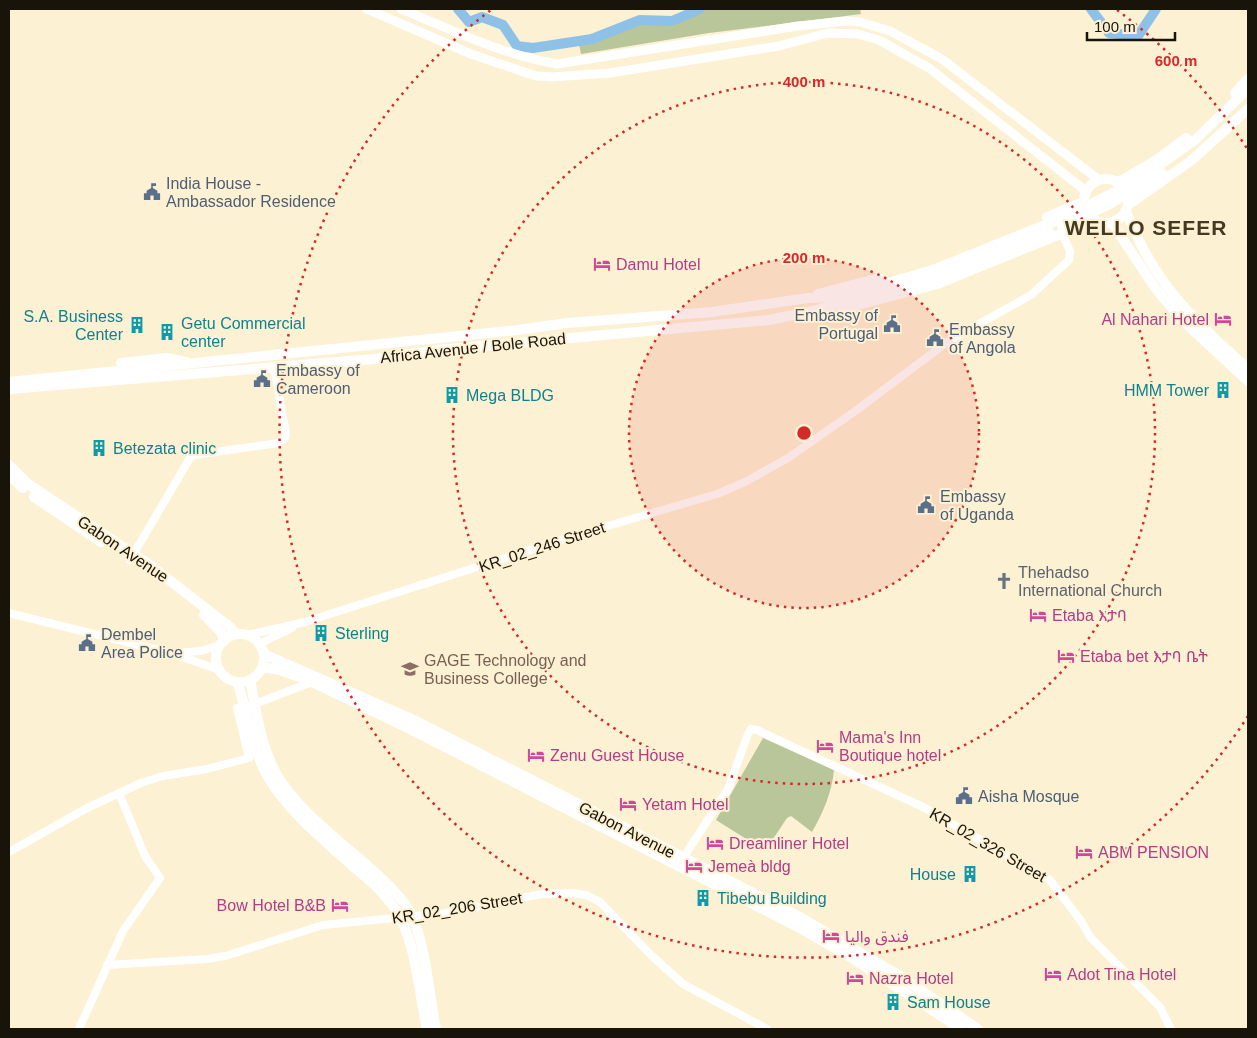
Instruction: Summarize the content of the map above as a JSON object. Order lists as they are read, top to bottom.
{
  "streets": {
    "main road": ["Africa Avenue / Bole Road", "Gabon Avenue"],
    "street": ["KR_02_246 Street", "KR_02_326 Street", "KR_02_206 Street"]
  },
  "crossings": [
    ["Africa Avenue / Bole Road", "KR_02_246 Street"],
    ["KR_02_246 Street", "Gabon Avenue"],
    ["Gabon Avenue", "KR_02_326 Street"]
  ],
  "districts": ["WELLO SEFER"],
  "places": {
    "public building": [
      "India House - Ambassador Residence",
      "Embassy of Portugal",
      "Embassy of Angola",
      "Embassy of Cameroon",
      "Embassy of Uganda",
      "Dembel Area Police",
      "Aisha Mosque"
    ],
    "hotel": [
      "Damu Hotel",
      "Al Nahari Hotel",
      "Etaba እታባ",
      "Etaba bet እታባ ቤት",
      "Mama's Inn Boutique hotel",
      "Zenu Guest House",
      "Yetam Hotel",
      "Dreamliner Hotel",
      "ABM PENSION",
      "Jemeà bldg",
      "Bow Hotel B&B",
      "فندق واليا",
      "Adot Tina Hotel",
      "Nazra Hotel"
    ],
    "building": [
      "S.A. Business Center",
      "Getu Commercial center",
      "HMM Tower",
      "Mega BLDG",
      "Betezata clinic",
      "Sterling",
      "House",
      "Tibebu Building",
      "Sam House"
    ],
    "church": ["Thehadso International Church"],
    "school or university": ["GAGE Technology and Business College"]
  },
  "scale_bar": "100 m",
  "rings": ["600 m", "400 m", "200 m"]
}
